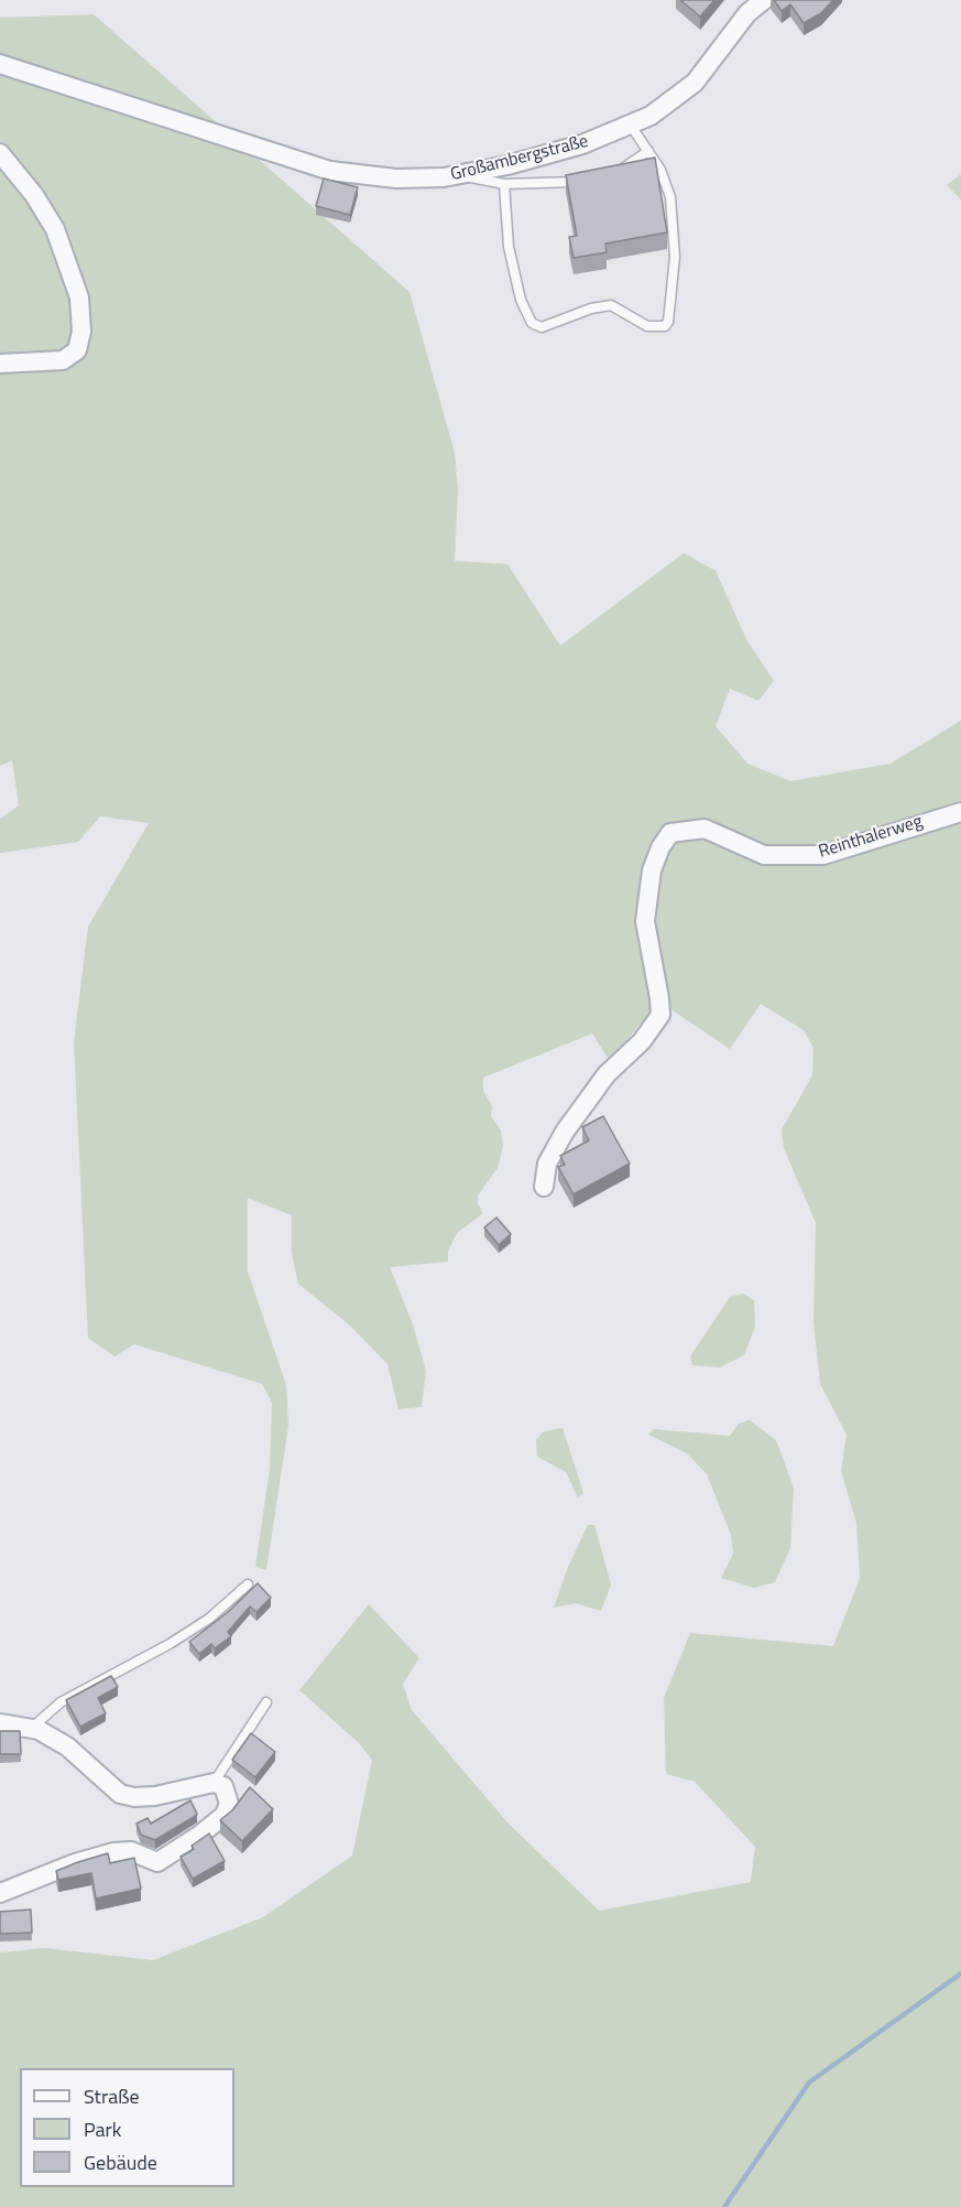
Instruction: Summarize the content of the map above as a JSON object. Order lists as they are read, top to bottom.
{
  "streets": {
    "street": ["Großambergstraße", "Reinthalerweg"]
  },
  "legend": ["Straße", "Park", "Gebäude"]
}
